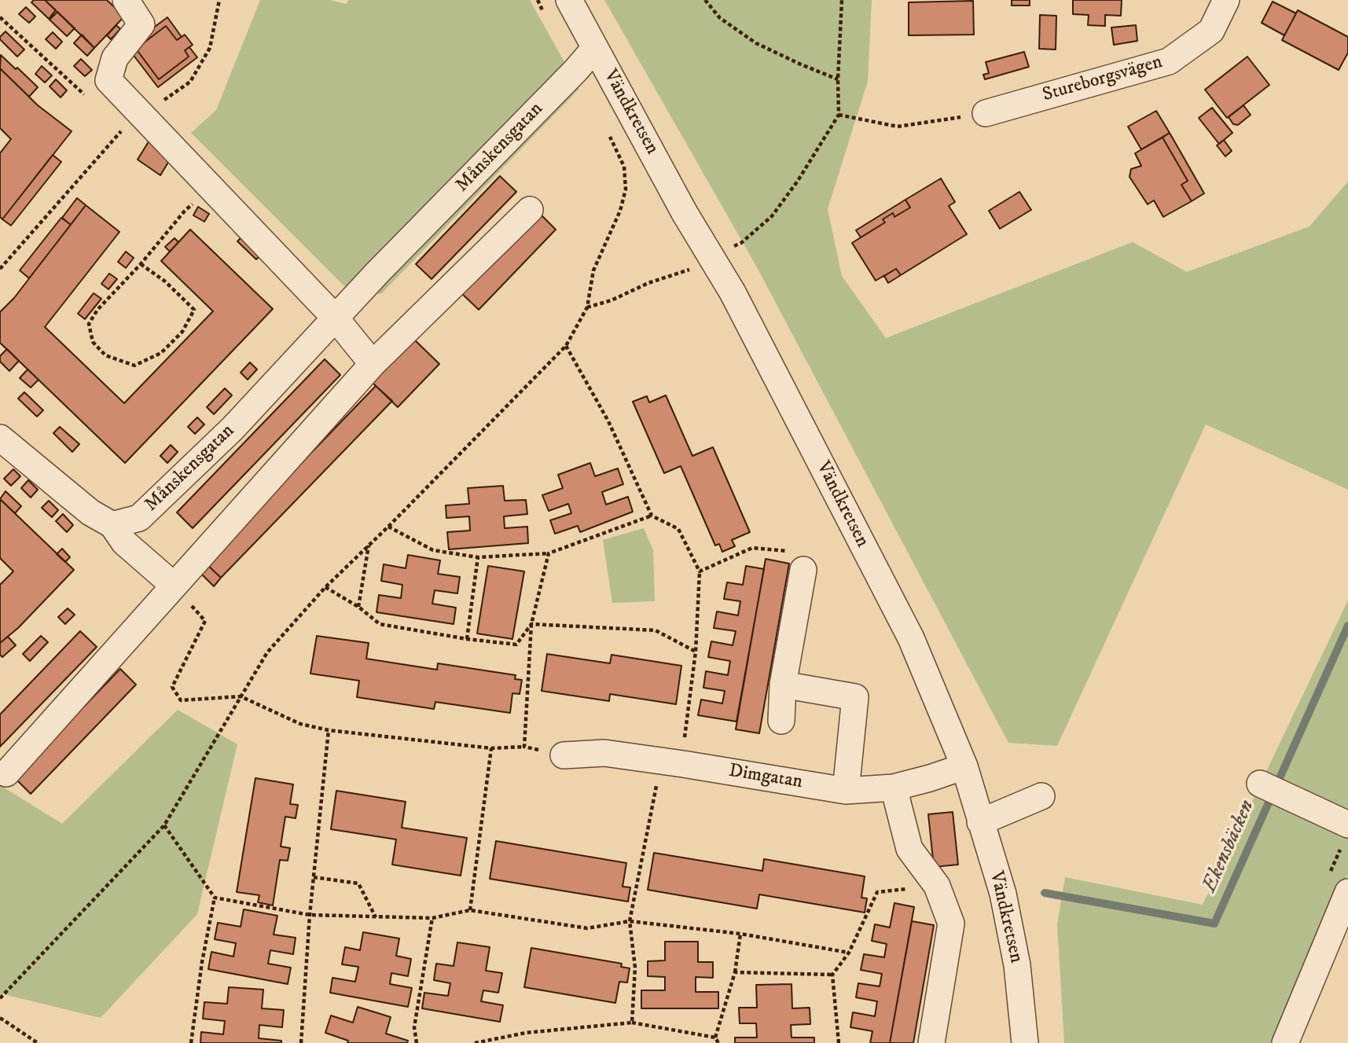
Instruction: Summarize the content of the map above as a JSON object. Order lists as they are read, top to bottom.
{
  "streets": {
    "street": [
      "Stureborgsvägen",
      "Vändkretsen",
      "Månskensgatan",
      "Dimgatan"
    ]
  },
  "crossings": [
    ["Vändkretsen", "Månskensgatan"],
    ["Vändkretsen", "Dimgatan"]
  ],
  "water": ["Ekensbäcken"]
}
